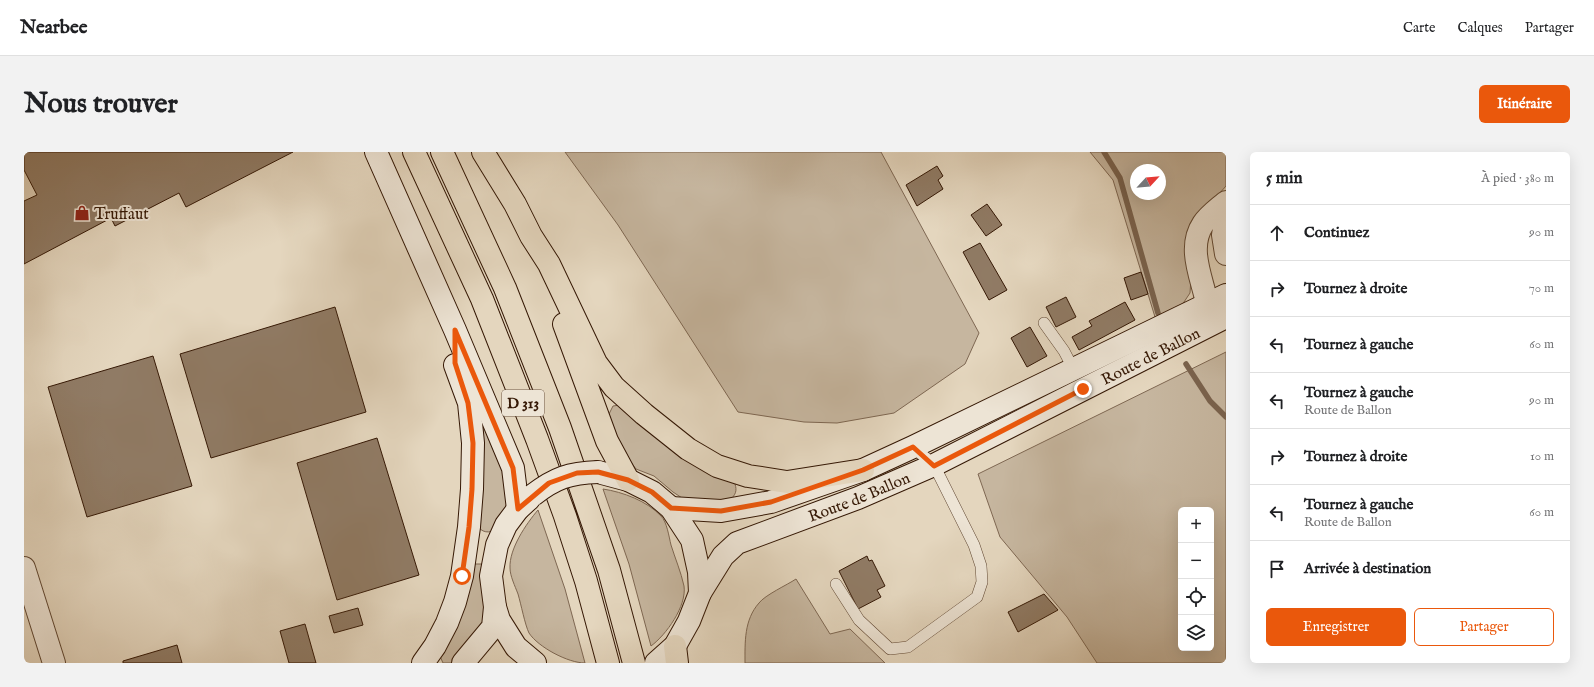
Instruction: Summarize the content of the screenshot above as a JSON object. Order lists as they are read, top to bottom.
{
  "streets": {
    "highway": ["D 313"],
    "main road": ["Route de Ballon"]
  },
  "places": {
    "shop": ["Truffaut"]
  },
  "north": "top right",
  "page": {
    "header": "Nearbee",
    "nav": ["Carte", "Calques", "Partager"],
    "buttons": [
      "Itinéraire",
      ["Enregistrer", "Partager"]
    ],
    "title": "Nous trouver",
    "heading": ["5 min", "À pied · 380 m"],
    "list": [
      ["Continuez", "90 m"],
      ["Tournez à droite", "70 m"],
      ["Tournez à gauche", "60 m"],
      ["Tournez à gauche", "Route de Ballon", "90 m"],
      ["Tournez à droite", "10 m"],
      ["Tournez à gauche", "Route de Ballon", "60 m"],
      "Arrivée à destination"
    ],
    "map_buttons": ["+", "−"]
  }
}
